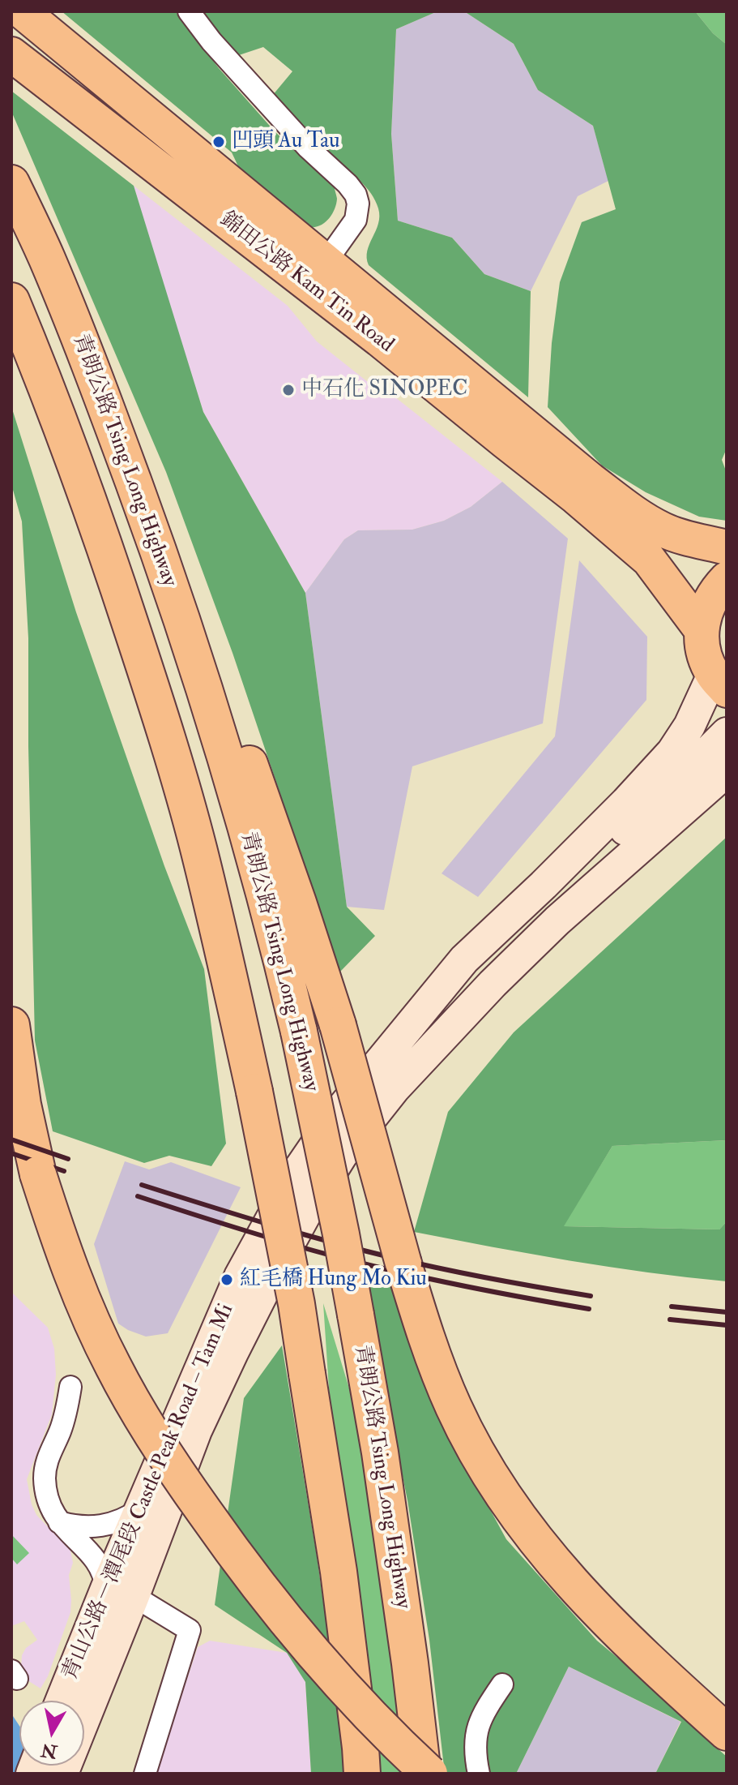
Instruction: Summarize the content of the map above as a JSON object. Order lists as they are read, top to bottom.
{
  "streets": {
    "highway": ["青朗公路 Tsing Long Highway"],
    "main road": ["錦田公路 Kam Tin Road", "青山公路－潭尾段 Castle Peak Road – Tam Mi"]
  },
  "places": ["凹頭 Au Tau", "中石化 SINOPEC", "紅毛橋 Hung Mo Kiu"],
  "north": "bottom"
}
